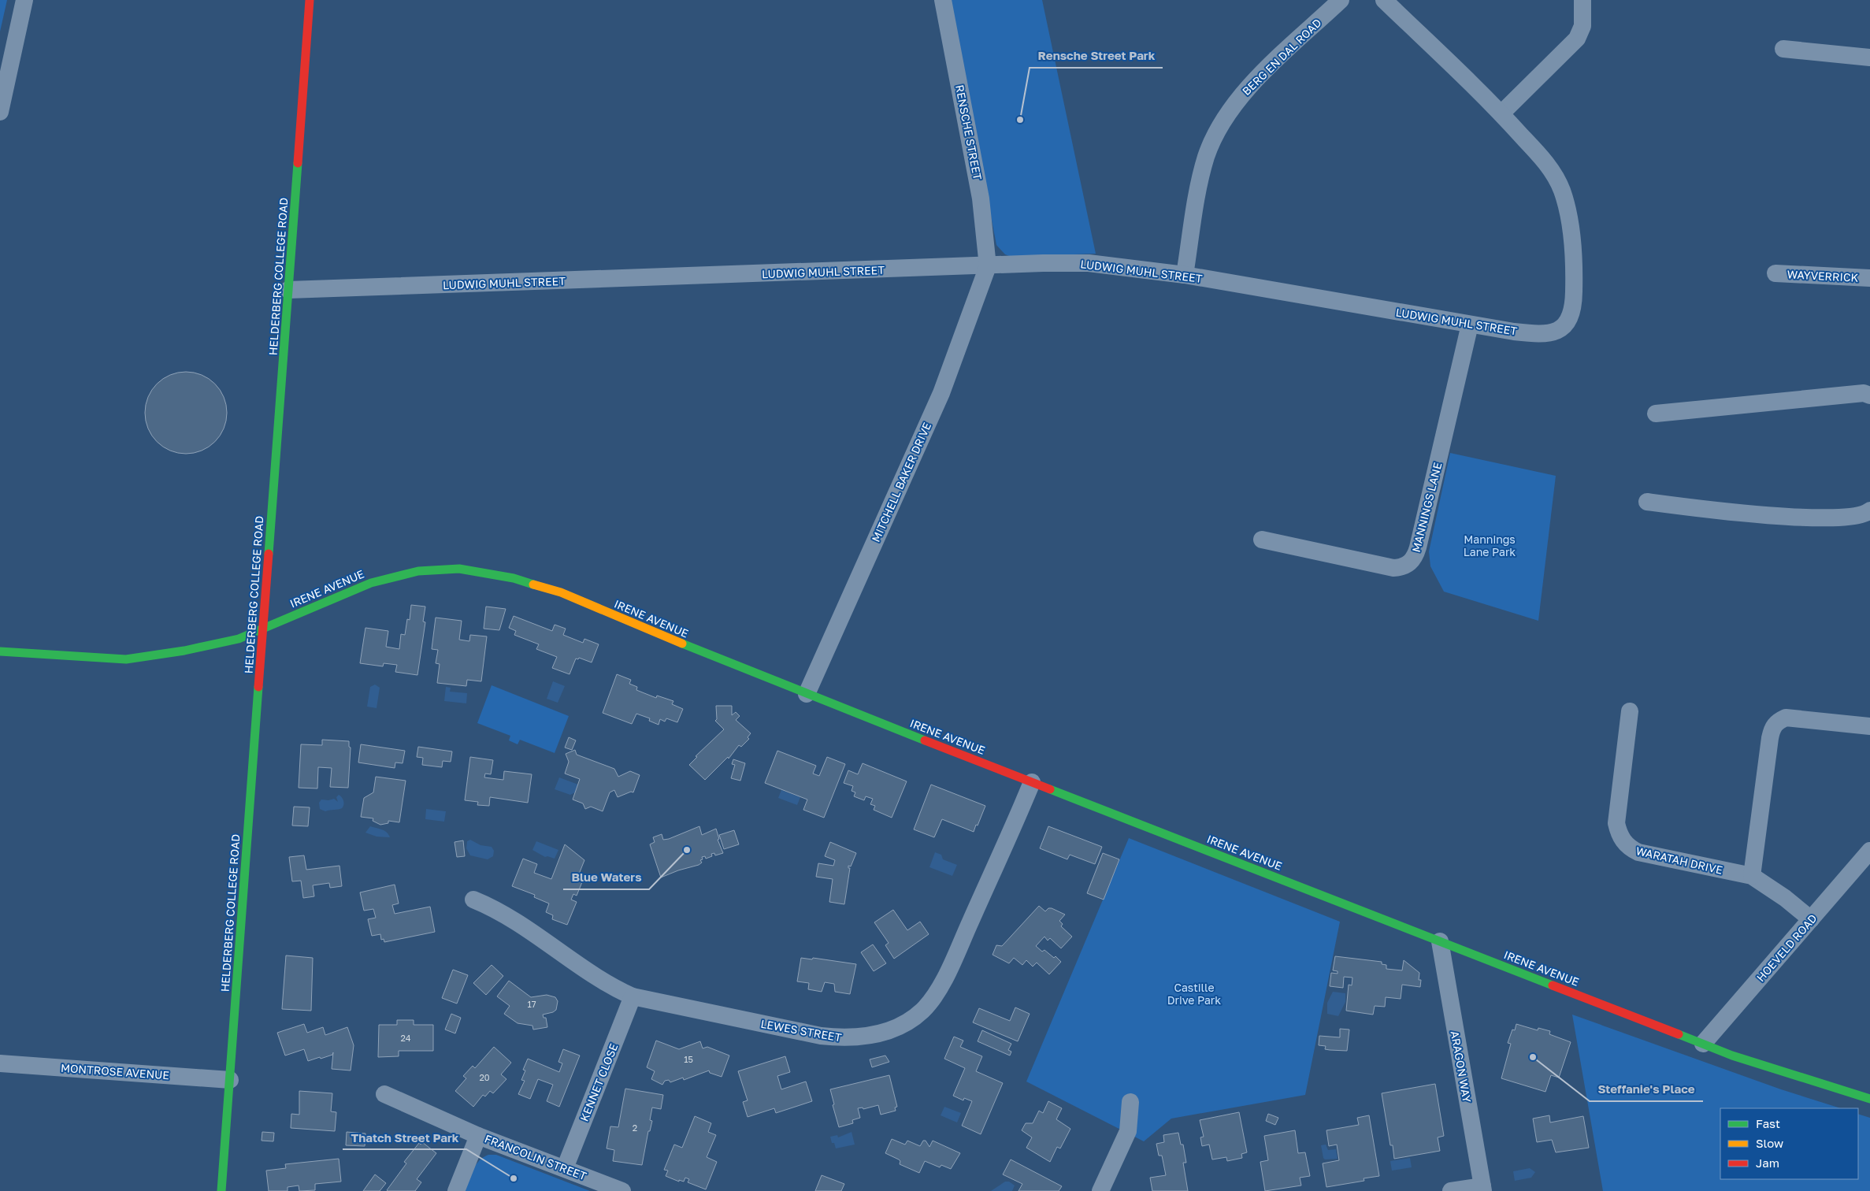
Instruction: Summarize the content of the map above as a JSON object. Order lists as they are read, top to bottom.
{
  "streets": {
    "street": [
      "BERG EN DAL ROAD",
      "RENSCHE STREET",
      "LUDWIG MUHL STREET",
      "WAYVERRICK",
      "HELDERBERG COLLEGE ROAD",
      "MITCHELL BAKER DRIVE",
      "MANNINGS LANE",
      "IRENE AVENUE",
      "WARATAH DRIVE",
      "HOEVELD ROAD",
      "LEWES STREET",
      "ARAGON WAY",
      "MONTROSE AVENUE",
      "KENNET CLOSE",
      "FRANCOLIN STREET"
    ]
  },
  "crossings": [
    ["BERG EN DAL ROAD", "LUDWIG MUHL STREET"],
    ["RENSCHE STREET", "LUDWIG MUHL STREET"],
    ["RENSCHE STREET", "MITCHELL BAKER DRIVE"],
    ["LUDWIG MUHL STREET", "HELDERBERG COLLEGE ROAD"],
    ["LUDWIG MUHL STREET", "MITCHELL BAKER DRIVE"],
    ["LUDWIG MUHL STREET", "MANNINGS LANE"],
    ["HELDERBERG COLLEGE ROAD", "IRENE AVENUE"],
    ["HELDERBERG COLLEGE ROAD", "MONTROSE AVENUE"],
    ["MITCHELL BAKER DRIVE", "IRENE AVENUE"],
    ["IRENE AVENUE", "HOEVELD ROAD"],
    ["IRENE AVENUE", "LEWES STREET"],
    ["IRENE AVENUE", "ARAGON WAY"],
    ["WARATAH DRIVE", "HOEVELD ROAD"],
    ["LEWES STREET", "KENNET CLOSE"],
    ["KENNET CLOSE", "FRANCOLIN STREET"]
  ],
  "parks": ["Mannings Lane Park", "Castille Drive Park"],
  "places": [
    "Rensche Street Park",
    "Blue Waters",
    "Steffanie's Place",
    "Thatch Street Park"
  ],
  "house_numbers": [
    "17",
    "24",
    "15",
    "20",
    "2"
  ],
  "legend": ["Fast", "Slow", "Jam"]
}
